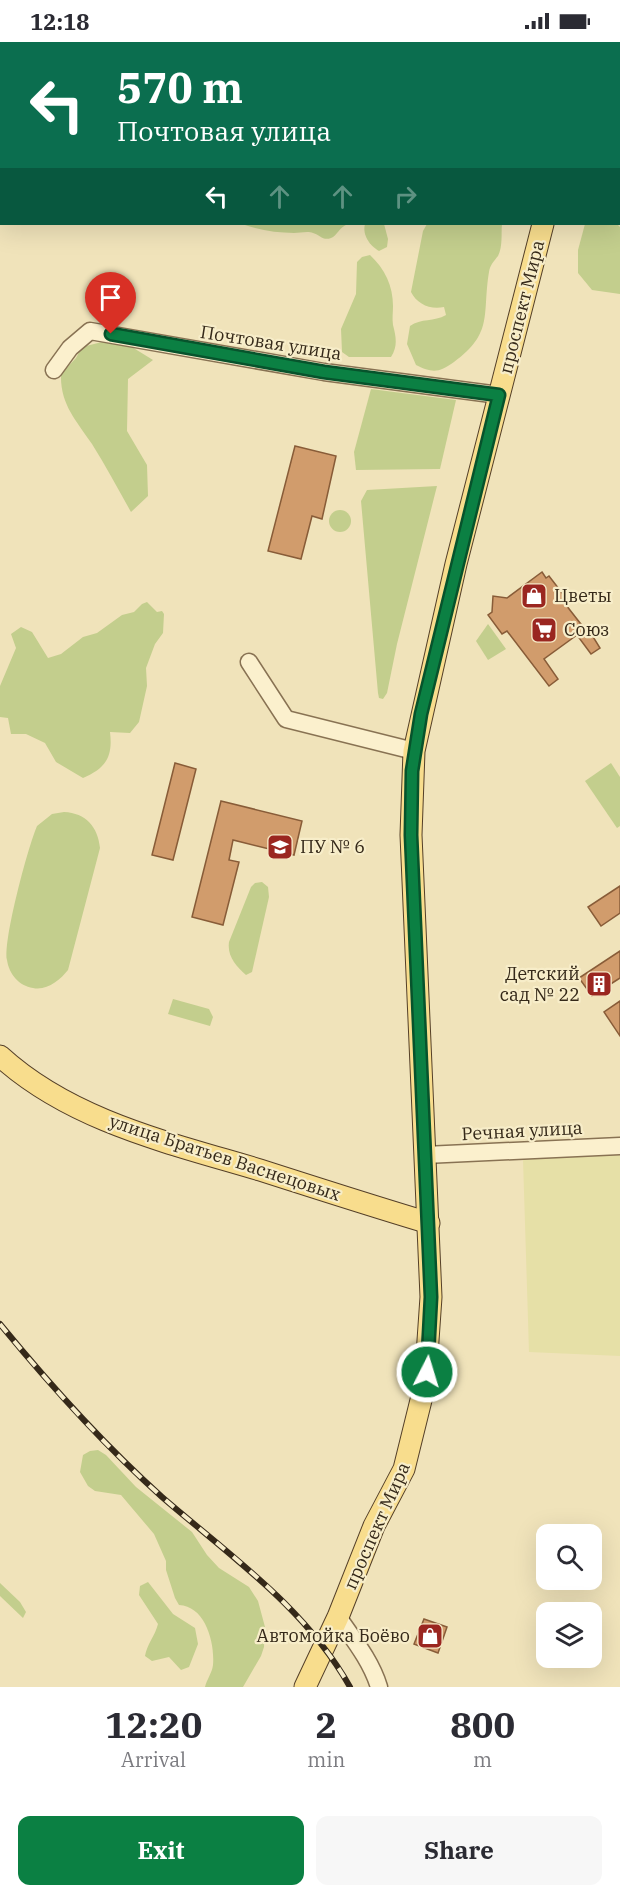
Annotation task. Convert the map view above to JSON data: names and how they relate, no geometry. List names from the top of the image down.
{
  "streets": {
    "main road": ["проспект Мира", "улица Братьев Васнецовых"],
    "street": ["Почтовая улица", "Речная улица"]
  },
  "crossings": [
    ["проспект Мира", "Почтовая улица"],
    ["проспект Мира", "Речная улица"],
    ["проспект Мира", "улица Братьев Васнецовых"]
  ],
  "places": {
    "shop": ["Цветы", "Автомойка Боёво"],
    "supermarket": ["Союз"],
    "school or university": ["ПУ № 6"],
    "building": ["Детский сад № 22"]
  },
  "page": {
    "status": "12:18",
    "turn": ["570 m", "Почтовая улица"],
    "eta": [
      "12:20",
      "Arrival",
      "2",
      "min",
      "800",
      "m"
    ],
    "buttons": ["Exit", "Share"]
  }
}
